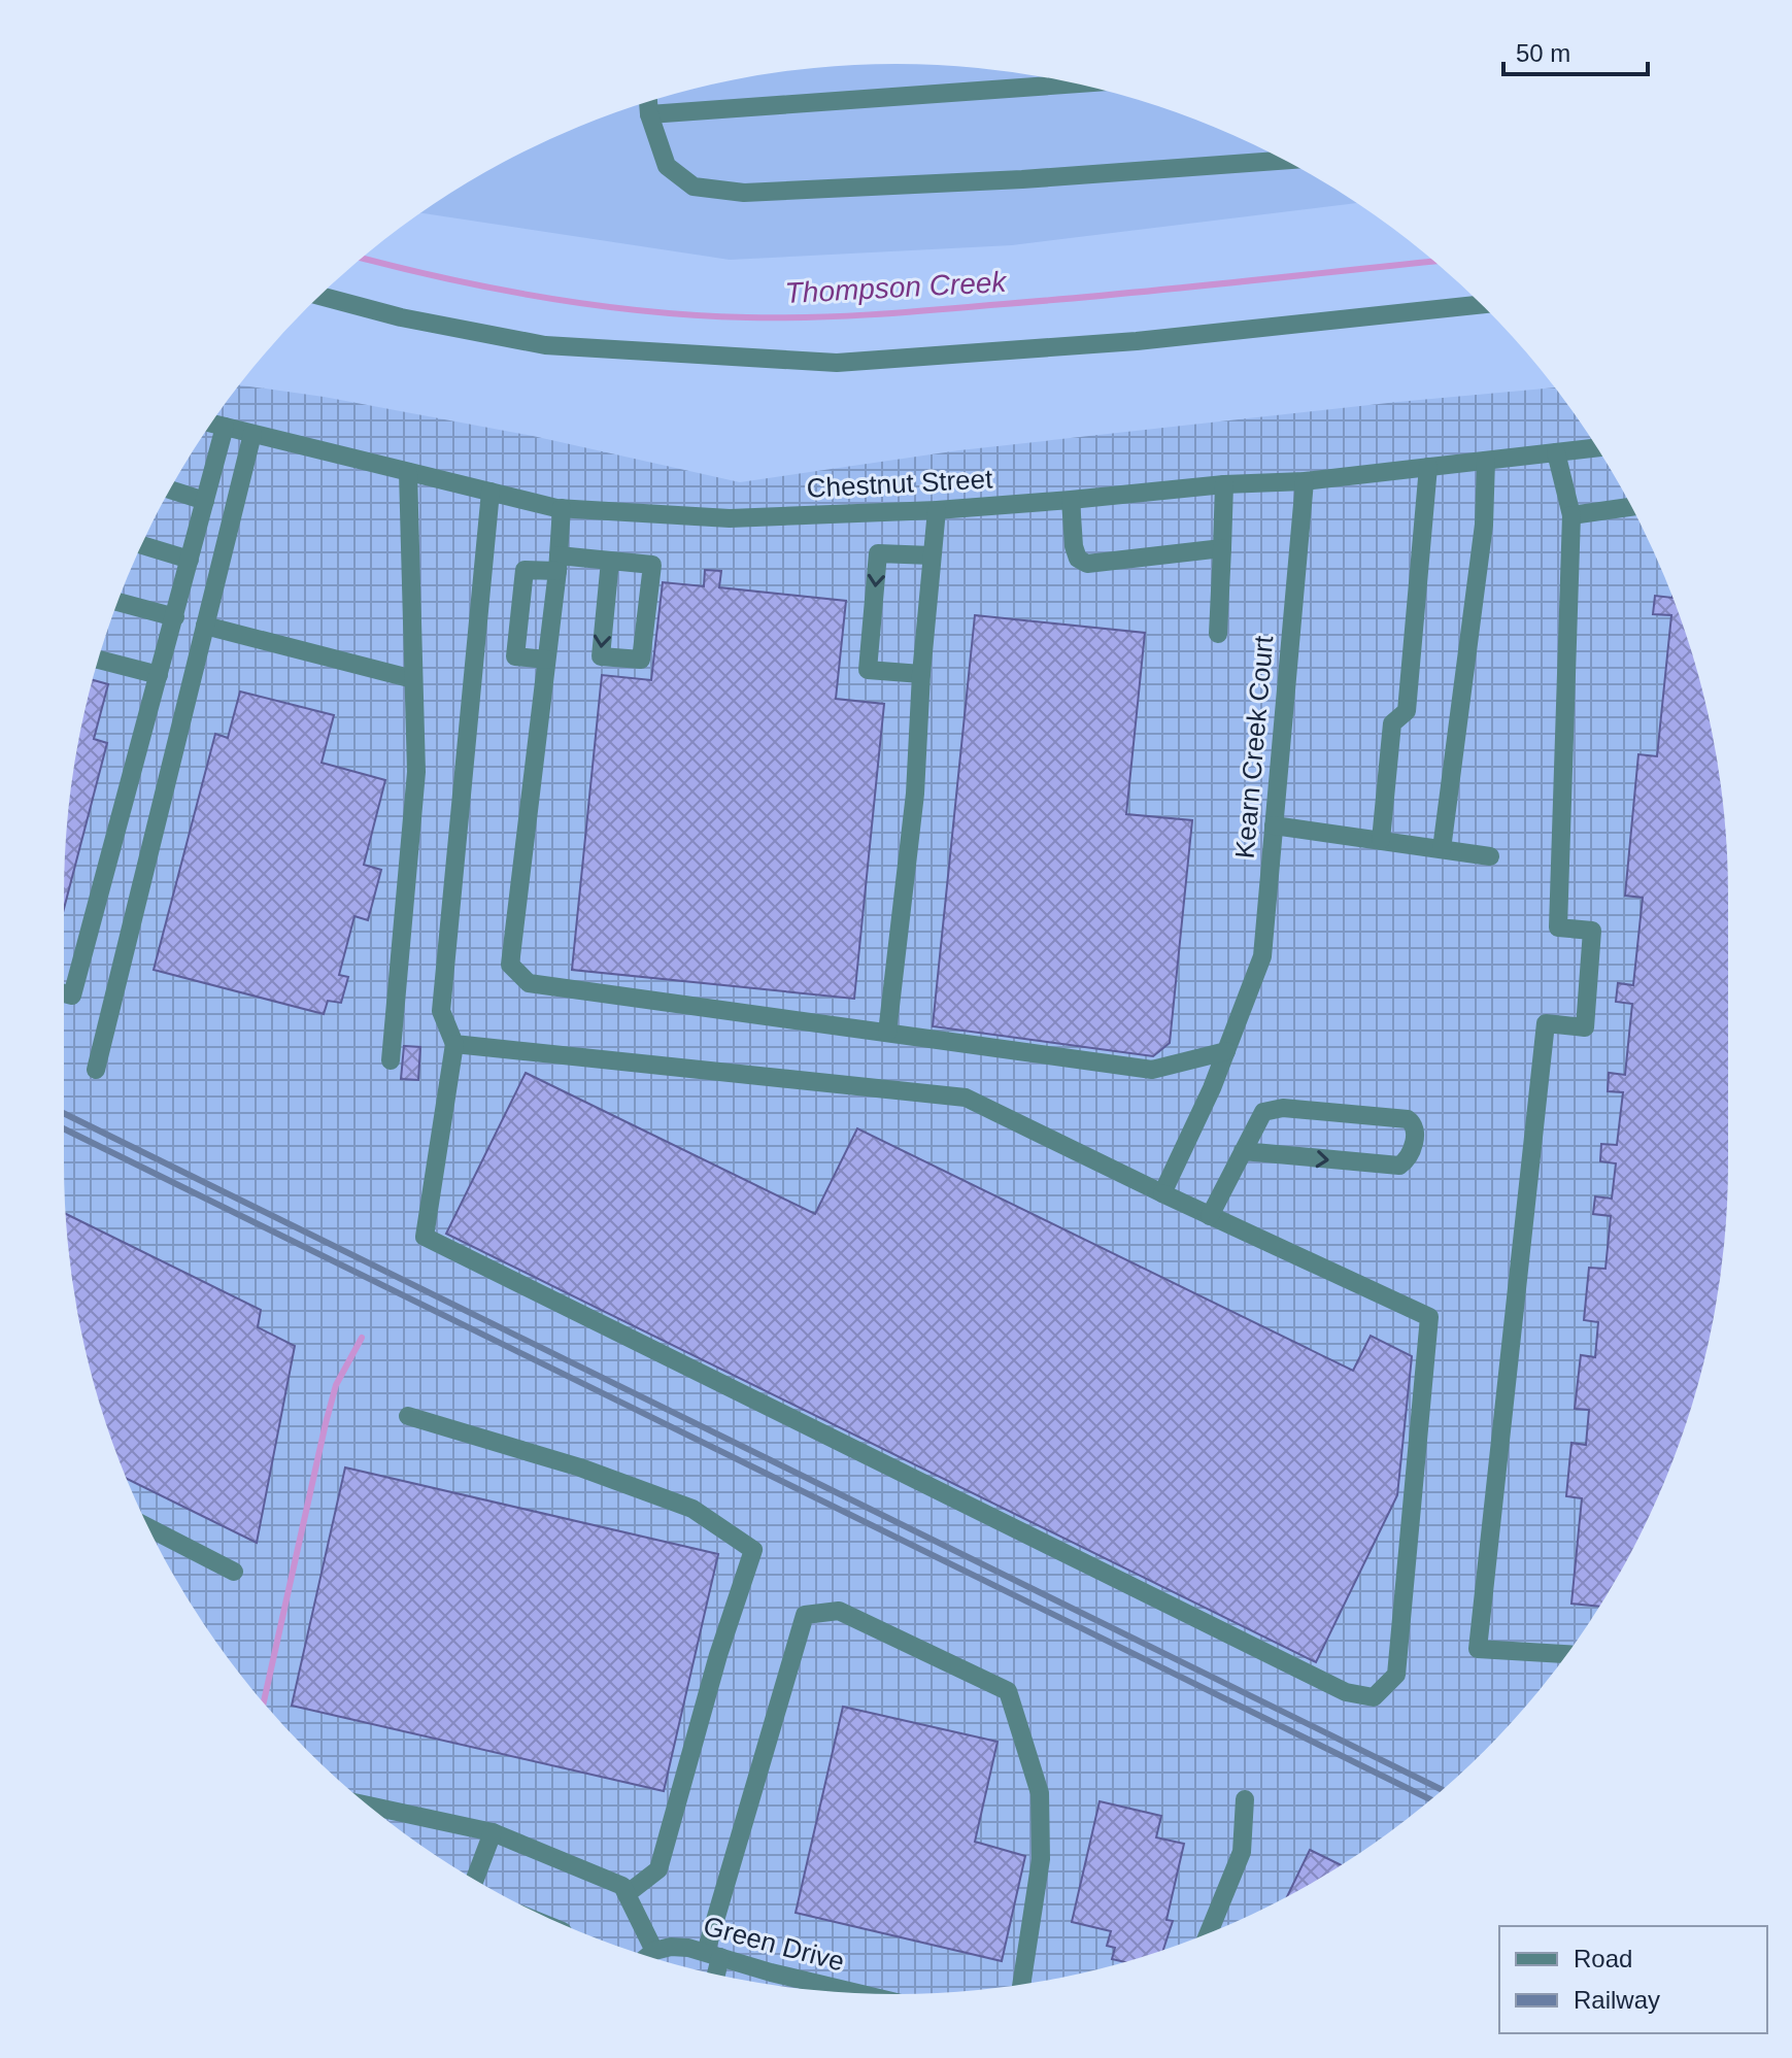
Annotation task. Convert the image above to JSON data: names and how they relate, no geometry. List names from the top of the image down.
{
  "streets": {
    "street": ["Chestnut Street", "Kearn Creek Court", "Green Drive"]
  },
  "crossings": [
    ["Chestnut Street", "Kearn Creek Court"]
  ],
  "water": ["Thompson Creek"],
  "legend": ["Road", "Railway"],
  "scale_bar": "50 m"
}
